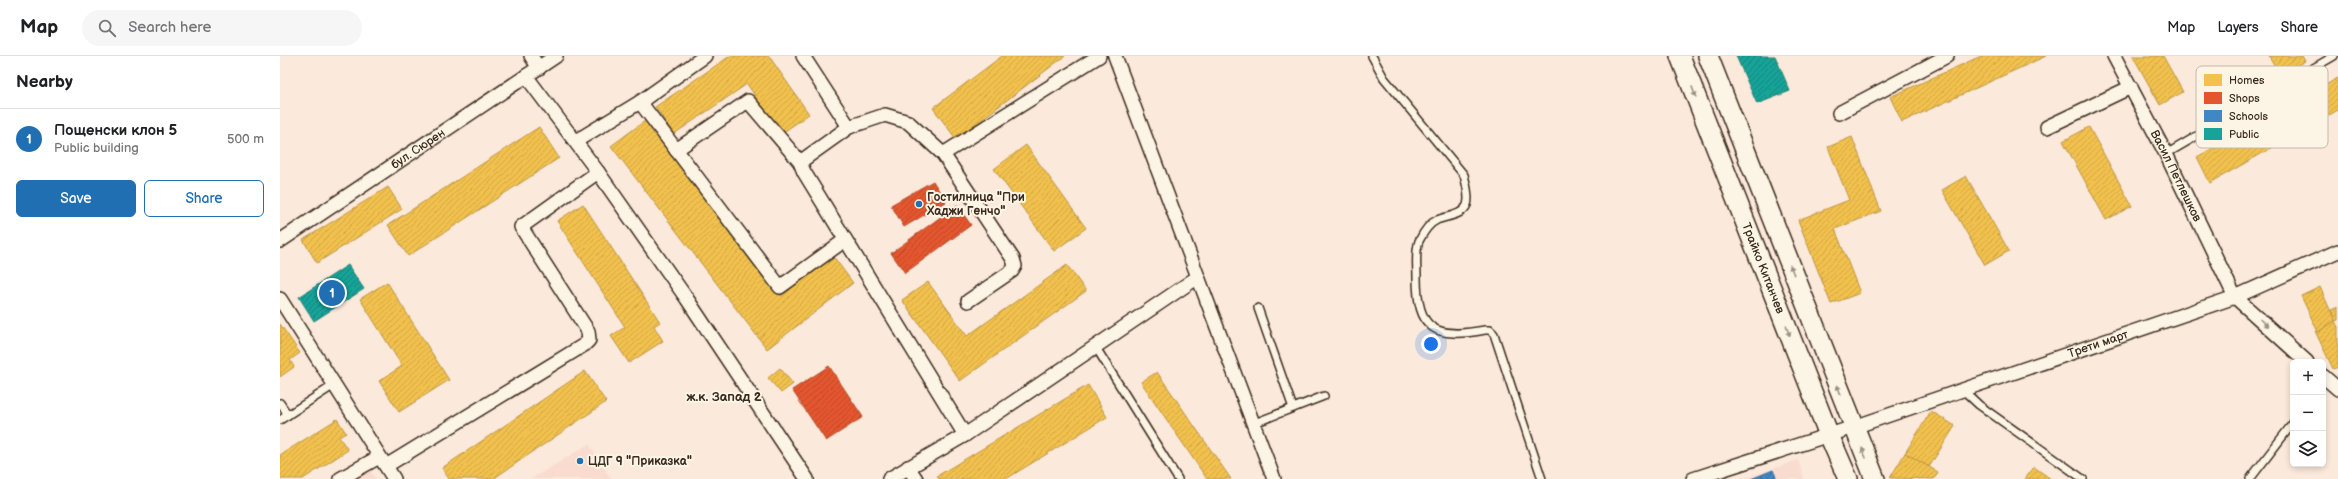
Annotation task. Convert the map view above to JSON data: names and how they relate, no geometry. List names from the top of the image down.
{
  "streets": {
    "street": [
      "бул. Сюрен",
      "Васил Петлешков",
      "Трайко Китанчев",
      "Трети март"
    ]
  },
  "crossings": [
    ["Васил Петлешков", "Трети март"],
    ["Трайко Китанчев", "Трети март"]
  ],
  "districts": ["ж.к. Запад 2"],
  "places": ["Гостилница \"При Хаджи Генчо\"", "ЦДГ 9 \"Приказка\""],
  "legend": [
    "Homes",
    "Shops",
    "Schools",
    "Public"
  ],
  "page": {
    "header": "Map",
    "search": "Search here",
    "nav": ["Map", "Layers", "Share"],
    "heading": "Nearby",
    "list": [
      {
        "mark": "1",
        "name": "Пощенски клон 5",
        "note": "Public building",
        "value": "500 m"
      }
    ],
    "buttons": ["Save", "Share"],
    "pins": "1",
    "map_buttons": ["+", "−"]
  }
}
